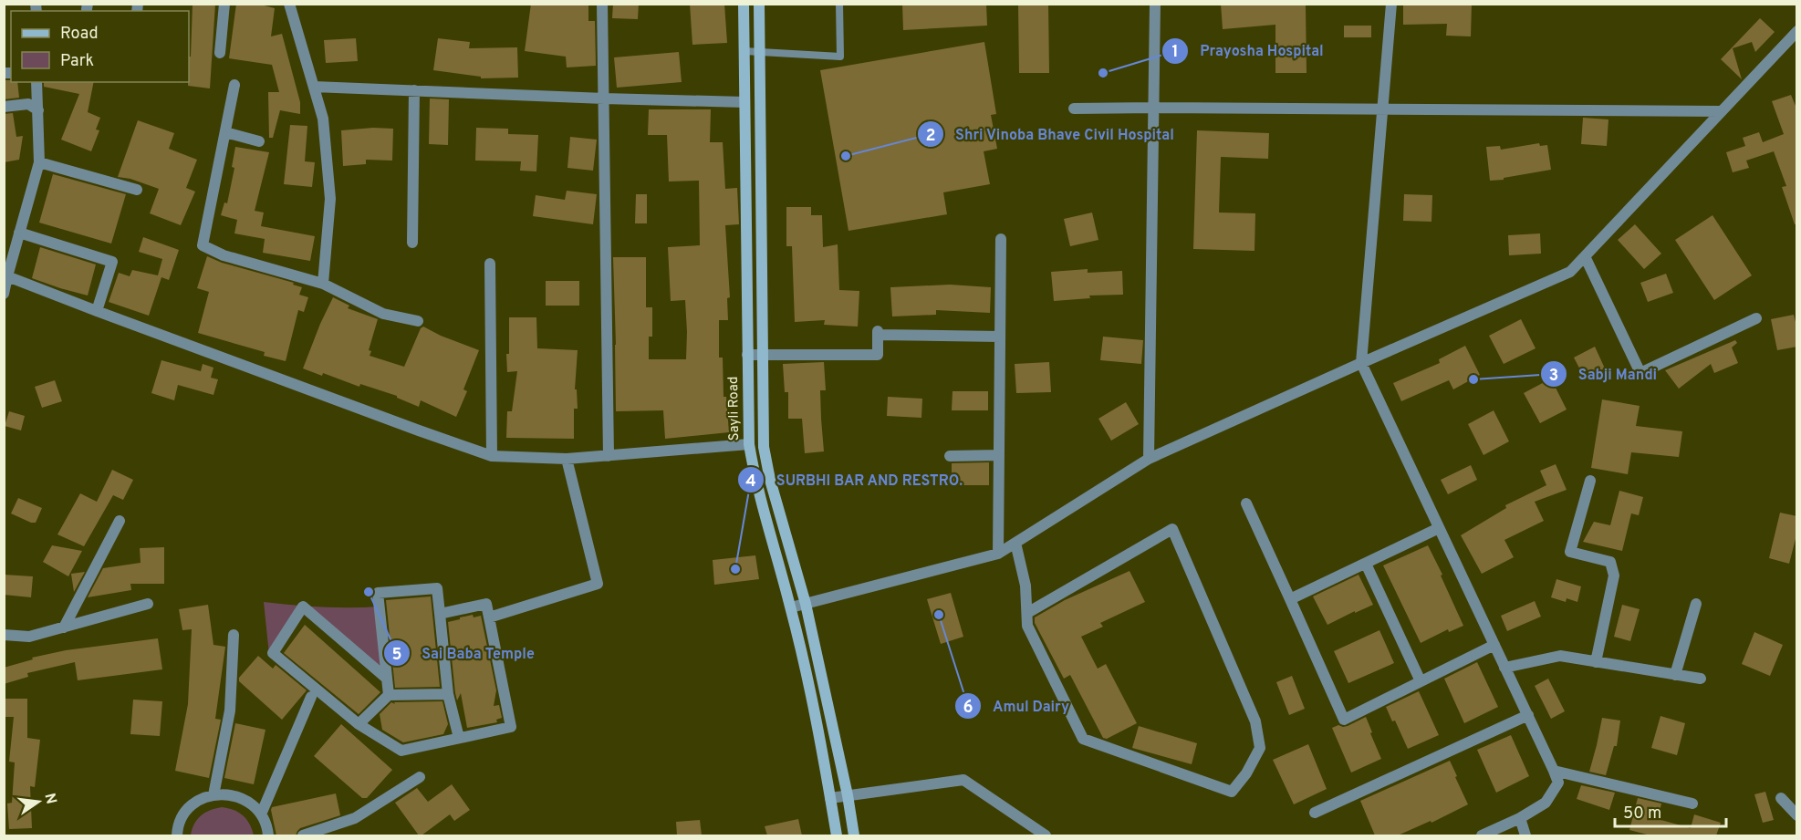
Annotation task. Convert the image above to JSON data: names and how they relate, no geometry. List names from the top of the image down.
{
  "streets": {
    "main road": ["Sayli Road"]
  },
  "places": [
    "Prayosha Hospital",
    "Shri Vinoba Bhave Civil Hospital",
    "Sabji Mandi",
    "SURBHI BAR AND RESTRO.",
    "Sai Baba Temple",
    "Amul Dairy"
  ],
  "legend": ["Road", "Park"],
  "scale_bar": "50 m",
  "north": "right"
}
